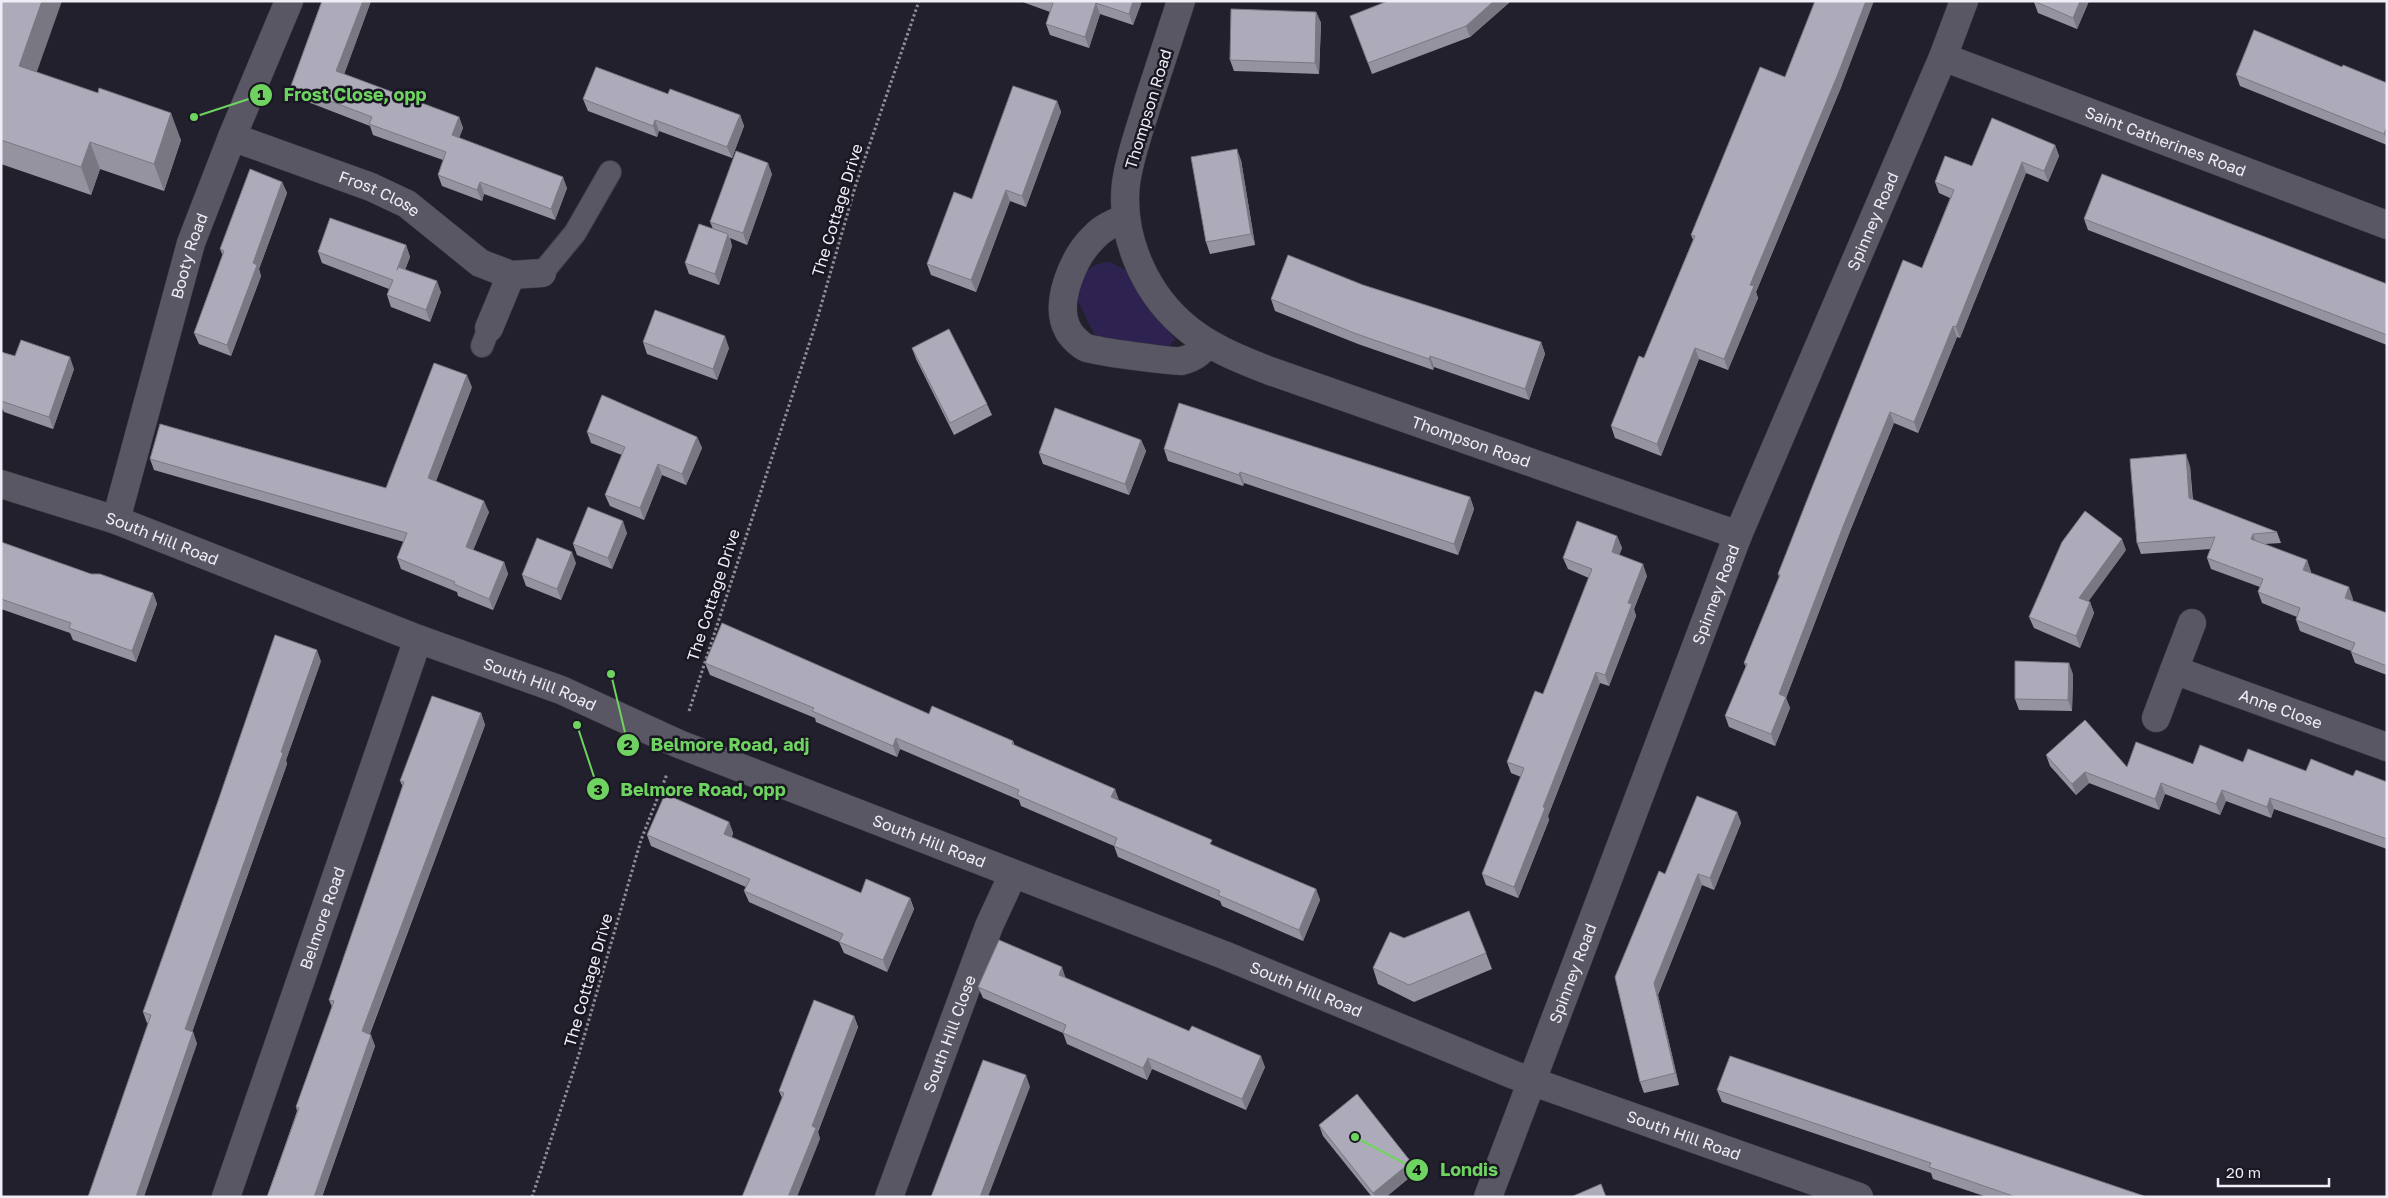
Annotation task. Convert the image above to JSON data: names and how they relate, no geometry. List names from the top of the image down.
{
  "streets": {
    "street": [
      "Thompson Road",
      "Saint Catherines Road",
      "Frost Close",
      "Spinney Road",
      "Booty Road",
      "South Hill Road",
      "Anne Close",
      "Belmore Road",
      "South Hill Close"
    ],
    "path": ["The Cottage Drive"]
  },
  "crossings": [
    ["Thompson Road", "Spinney Road"],
    ["Saint Catherines Road", "Spinney Road"],
    ["Frost Close", "Booty Road"],
    ["The Cottage Drive", "South Hill Road"],
    ["Spinney Road", "South Hill Road"],
    ["Booty Road", "South Hill Road"],
    ["South Hill Road", "Belmore Road"],
    ["South Hill Road", "South Hill Close"]
  ],
  "places": [
    "Frost Close, opp",
    "Belmore Road, adj",
    "Belmore Road, opp",
    "Londis"
  ],
  "scale_bar": "20 m"
}
